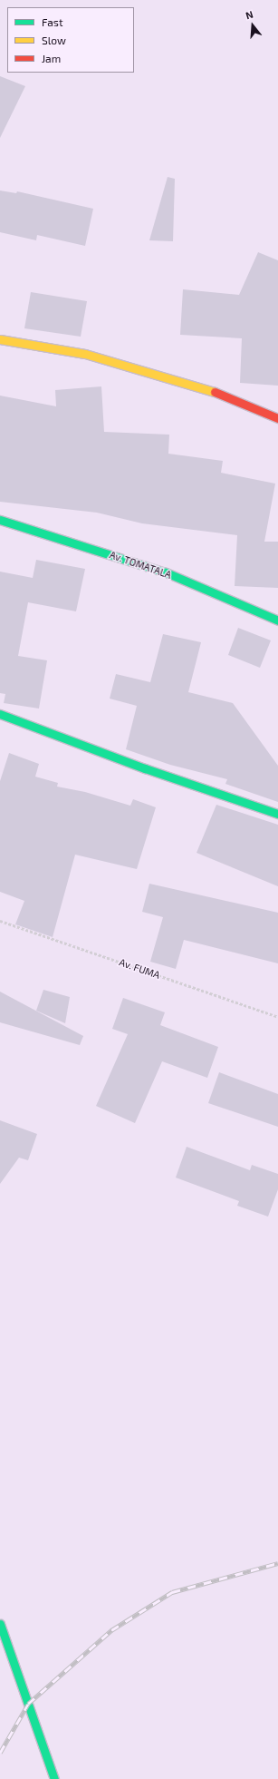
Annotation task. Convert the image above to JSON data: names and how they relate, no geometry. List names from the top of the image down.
{
  "streets": {
    "street": ["Av. TOMATALA"],
    "path": ["Av. FUMA"]
  },
  "legend": ["Fast", "Slow", "Jam"],
  "north": "top"
}
